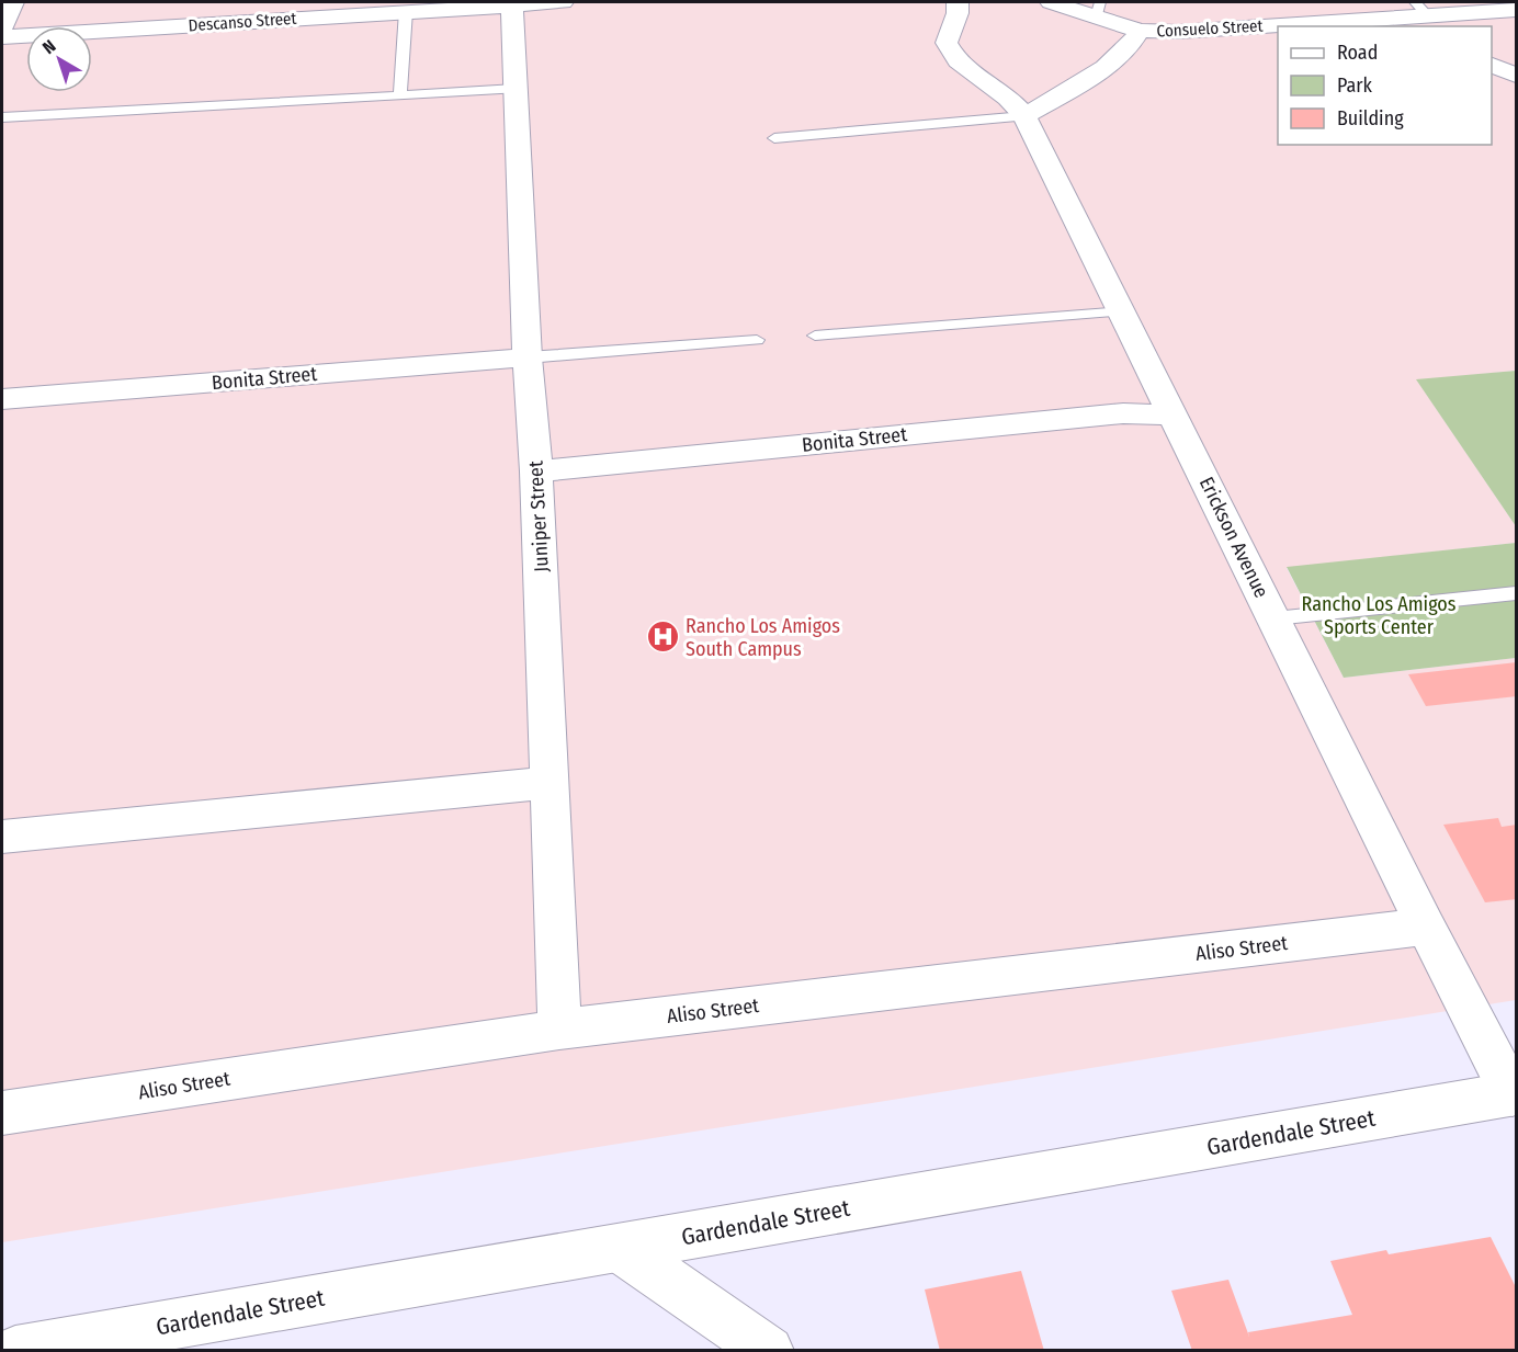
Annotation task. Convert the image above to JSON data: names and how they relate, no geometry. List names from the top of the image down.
{
  "streets": {
    "street": [
      "Descanso Street",
      "Consuelo Street",
      "Bonita Street",
      "Juniper Street",
      "Erickson Avenue",
      "Aliso Street",
      "Gardendale Street"
    ]
  },
  "crossings": [
    ["Descanso Street", "Juniper Street"],
    ["Consuelo Street", "Erickson Avenue"],
    ["Bonita Street", "Juniper Street"],
    ["Bonita Street", "Erickson Avenue"],
    ["Juniper Street", "Aliso Street"],
    ["Erickson Avenue", "Aliso Street"],
    ["Erickson Avenue", "Gardendale Street"]
  ],
  "parks": ["Rancho Los Amigos Sports Center"],
  "places": {
    "hospital": ["Rancho Los Amigos South Campus"]
  },
  "legend": ["Road", "Park", "Building"],
  "north": "top left"
}
